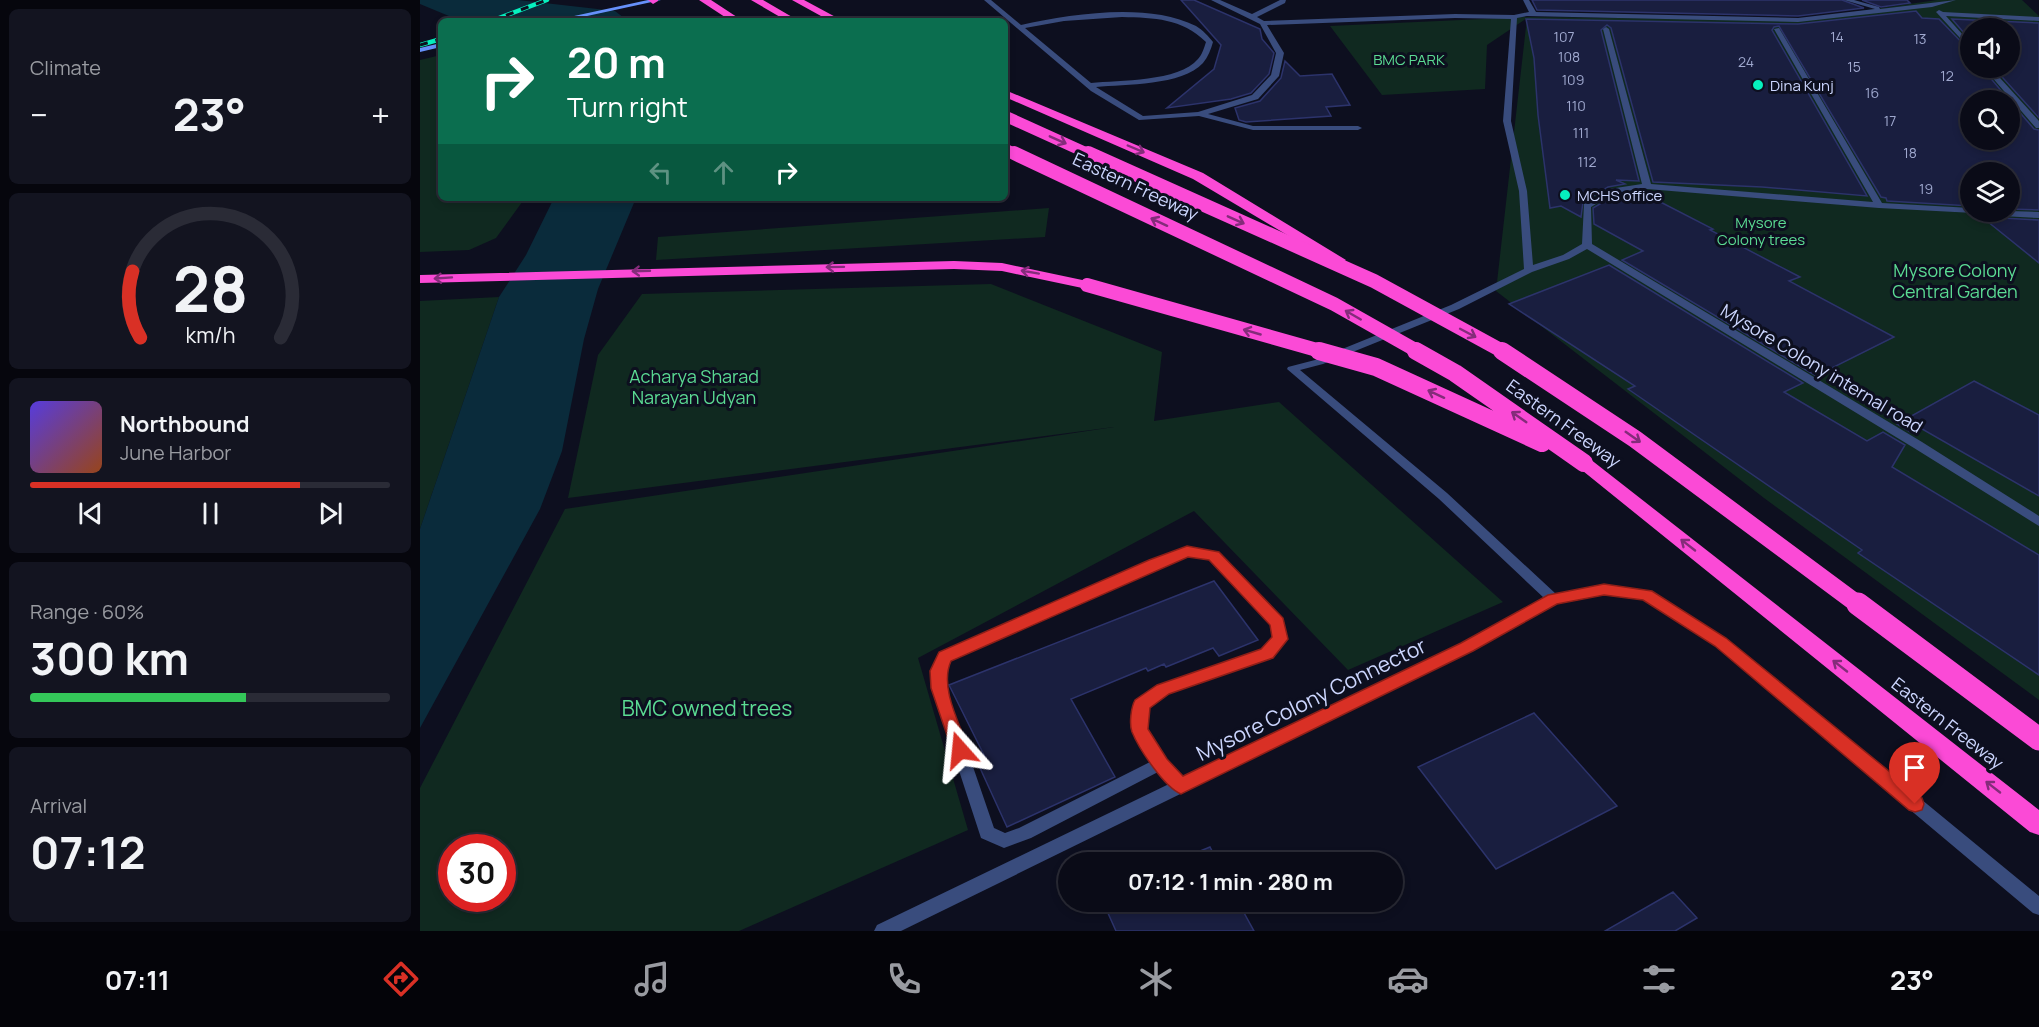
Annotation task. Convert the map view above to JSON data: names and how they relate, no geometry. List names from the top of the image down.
{
  "streets": {
    "highway": ["Eastern Freeway"],
    "street": ["Mysore Colony internal road", "Mysore Colony Connector"]
  },
  "parks": [
    "BMC PARK",
    "Mysore Colony trees",
    "Mysore Colony Central Garden",
    "Acharya Sharad Narayan Udyan",
    "BMC owned trees"
  ],
  "places": ["Dina Kunj", "MCHS office"],
  "house_numbers": [
    "107",
    "14",
    "13",
    "108",
    "24",
    "15",
    "12",
    "109",
    "16",
    "110",
    "17",
    "111",
    "18",
    "112",
    "19"
  ],
  "page": {
    "tile": [
      "Climate",
      ["Range · 60%", "300 km"],
      ["Arrival", "07:12"]
    ],
    "turn": ["20 m", "Turn right"],
    "heat": ["−", "23°", "+"],
    "song": ["Northbound", "June Harbor"],
    "limit": "30",
    "trip": "07:12 · 1 min · 280 m",
    "tabs": ["07:11", "23°"],
    "gauge": ["28", "km/h"]
  }
}
